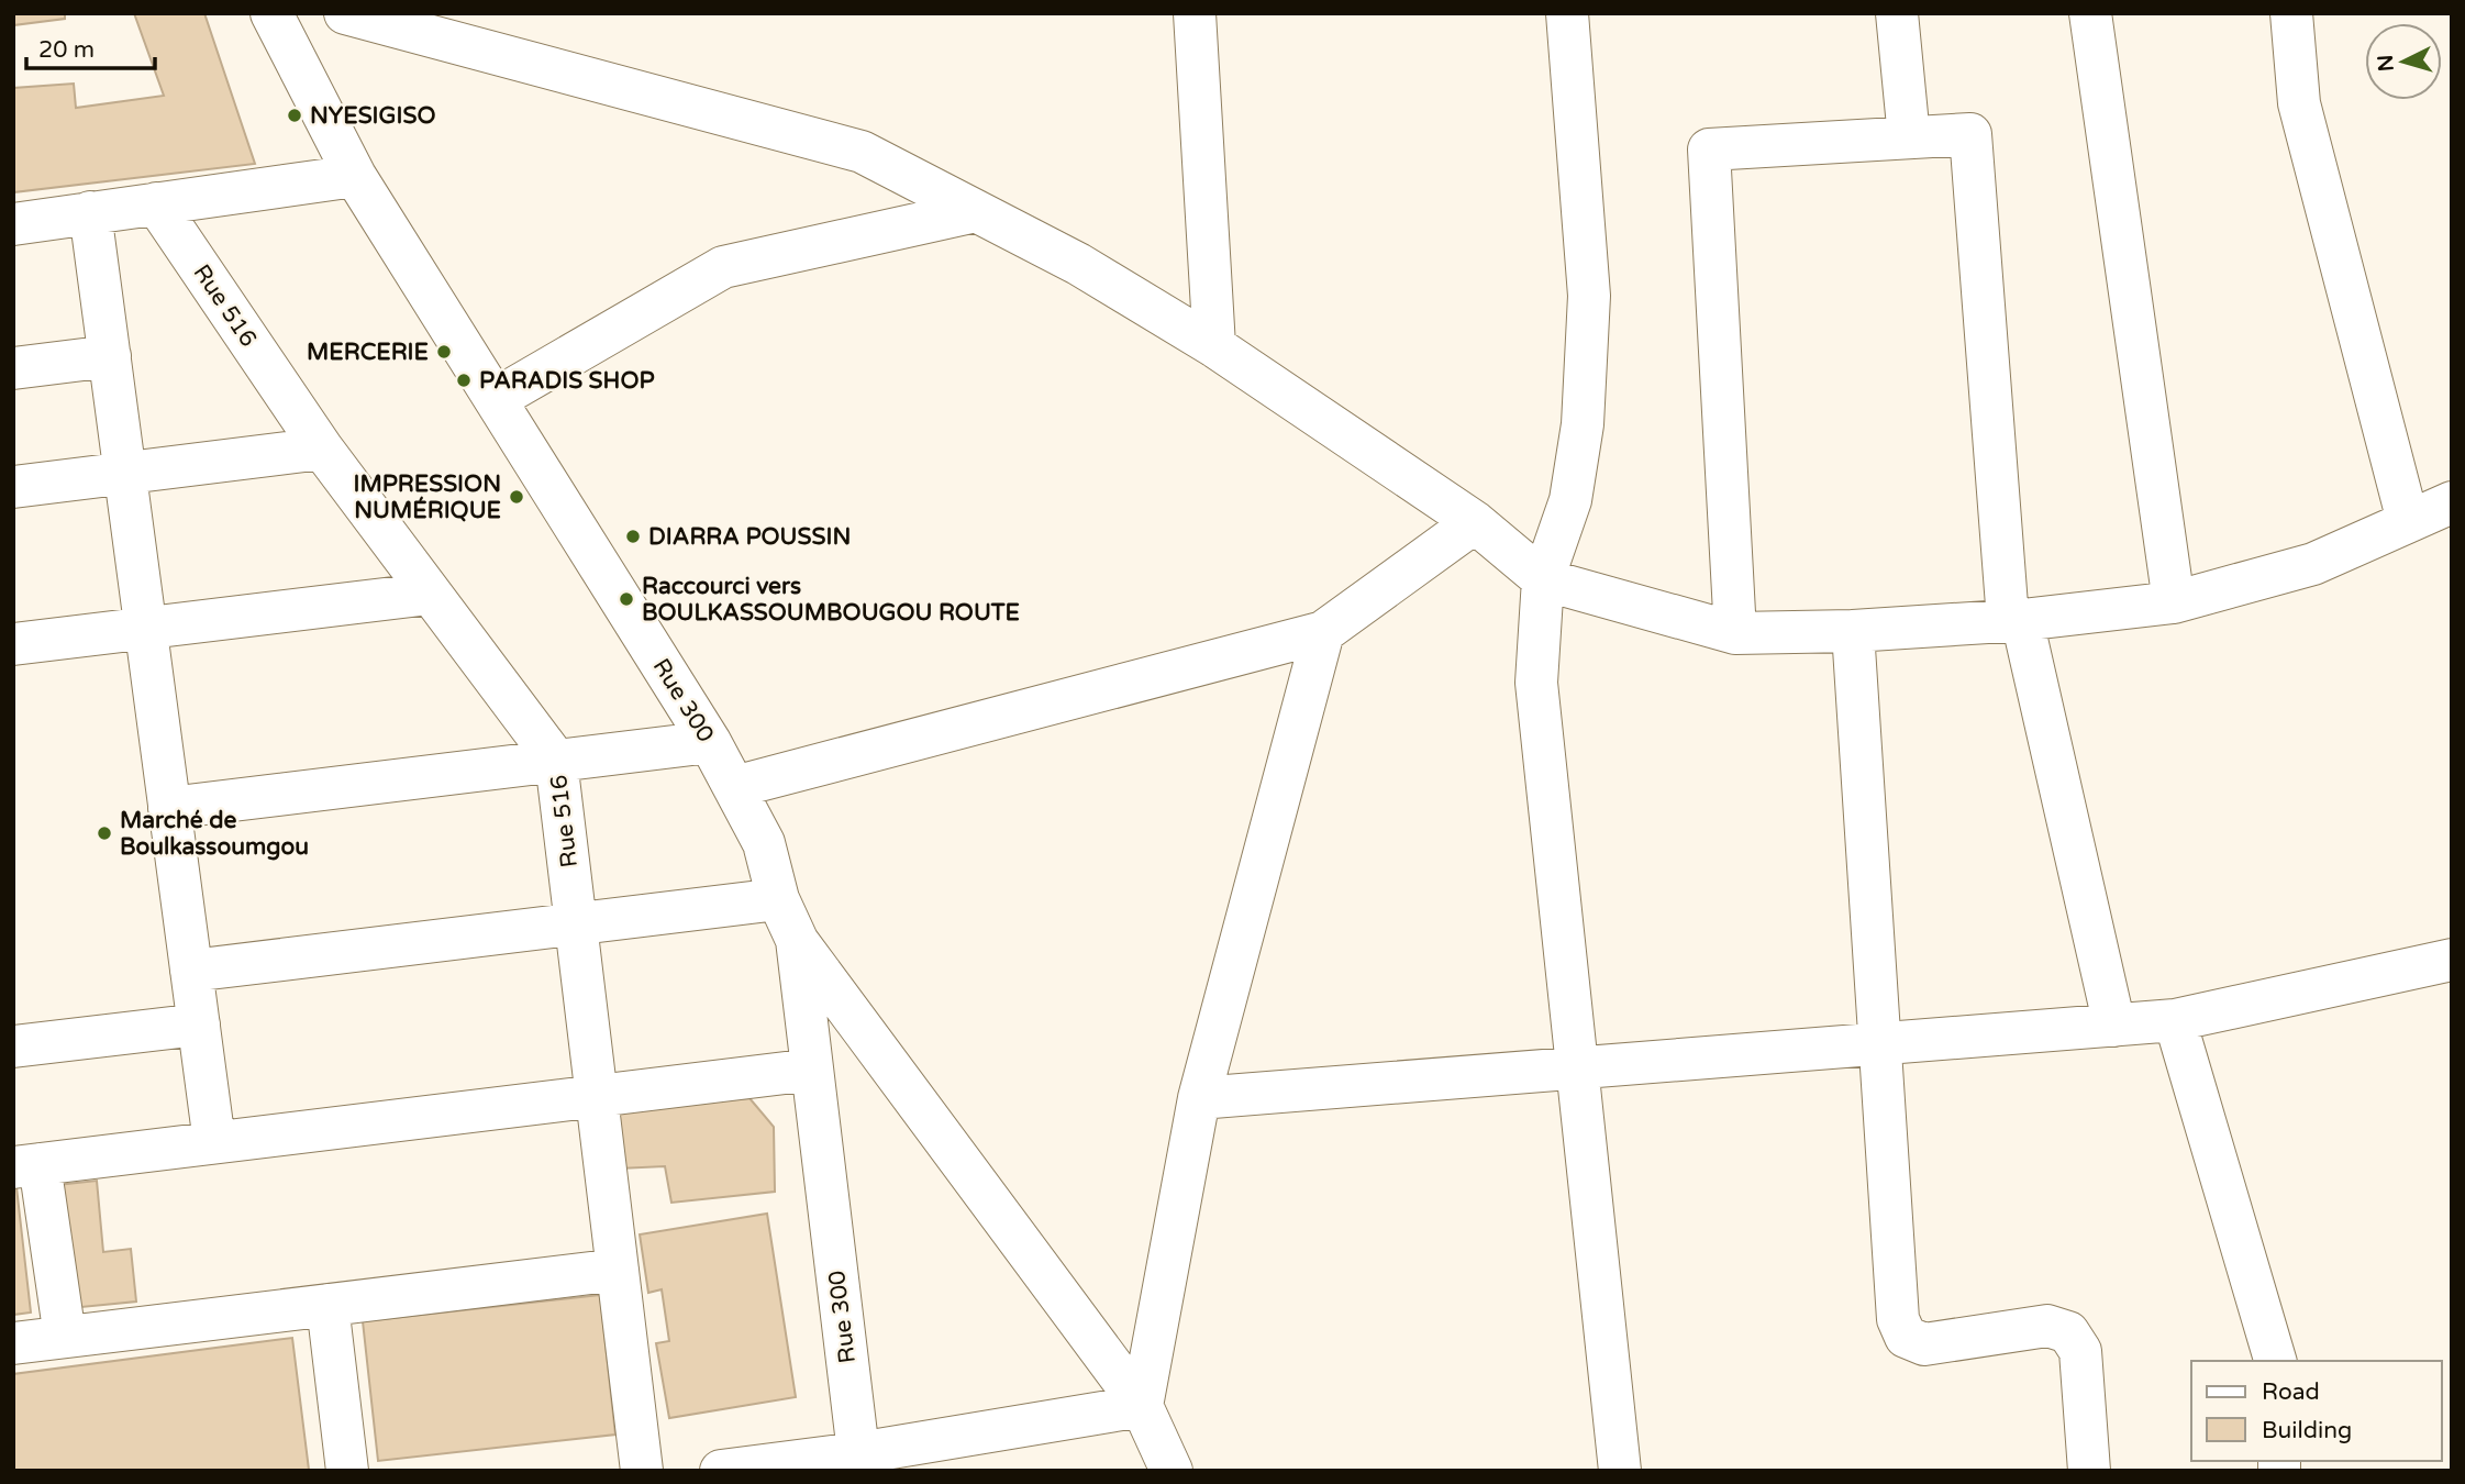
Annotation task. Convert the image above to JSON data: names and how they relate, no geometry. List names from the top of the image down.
{
  "streets": {
    "street": ["Rue 516", "Rue 300"]
  },
  "places": [
    "NYESIGISO",
    "MERCERIE",
    "PARADIS SHOP",
    "IMPRESSION NUMÉRIQUE",
    "DIARRA POUSSIN",
    "Raccourci vers BOULKASSOUMBOUGOU ROUTE",
    "Marché de Boulkassoumgou"
  ],
  "legend": ["Road", "Building"],
  "scale_bar": "20 m",
  "north": "left"
}
